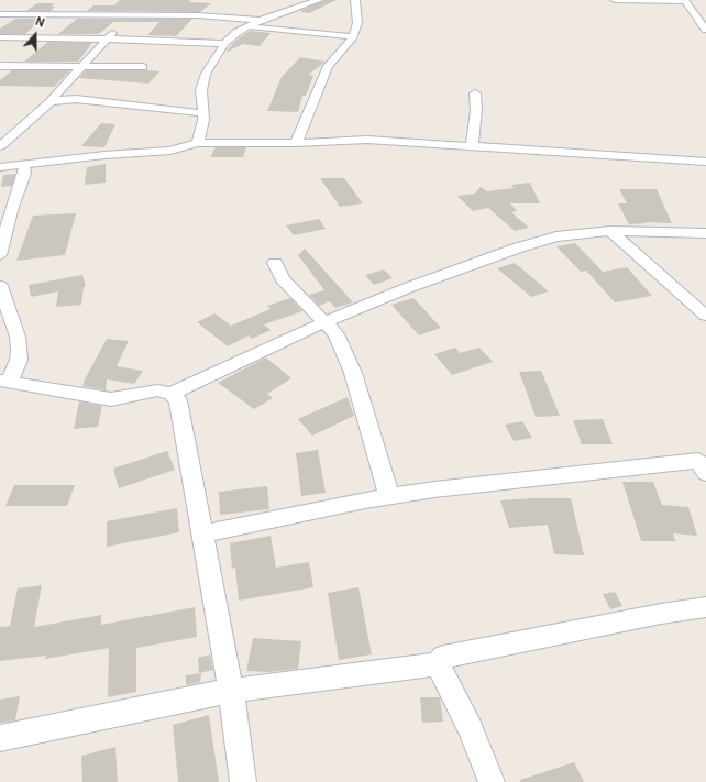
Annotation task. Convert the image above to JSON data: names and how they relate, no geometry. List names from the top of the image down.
{
  "north": "top"
}
